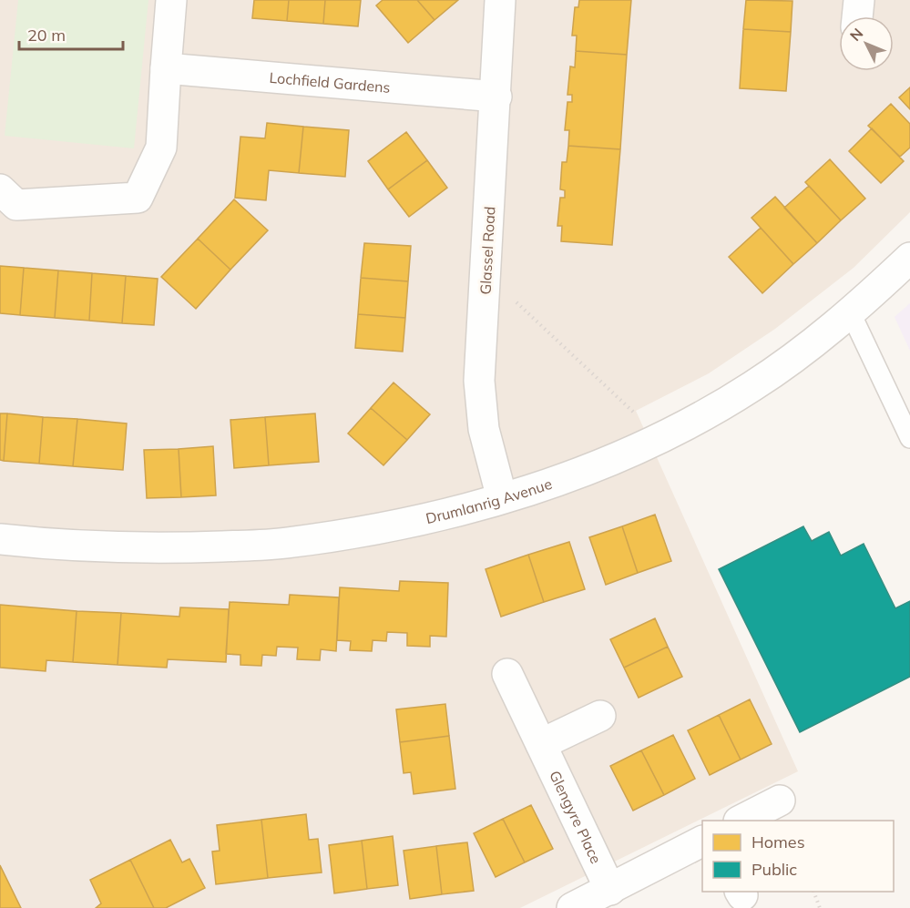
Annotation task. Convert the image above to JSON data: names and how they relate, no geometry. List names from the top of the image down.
{
  "streets": {
    "street": [
      "Lochfield Gardens",
      "Glassel Road",
      "Drumlanrig Avenue",
      "Glengyre Place"
    ]
  },
  "crossings": [
    ["Lochfield Gardens", "Glassel Road"],
    ["Glassel Road", "Drumlanrig Avenue"]
  ],
  "legend": ["Homes", "Public"],
  "scale_bar": "20 m",
  "north": "top left"
}
